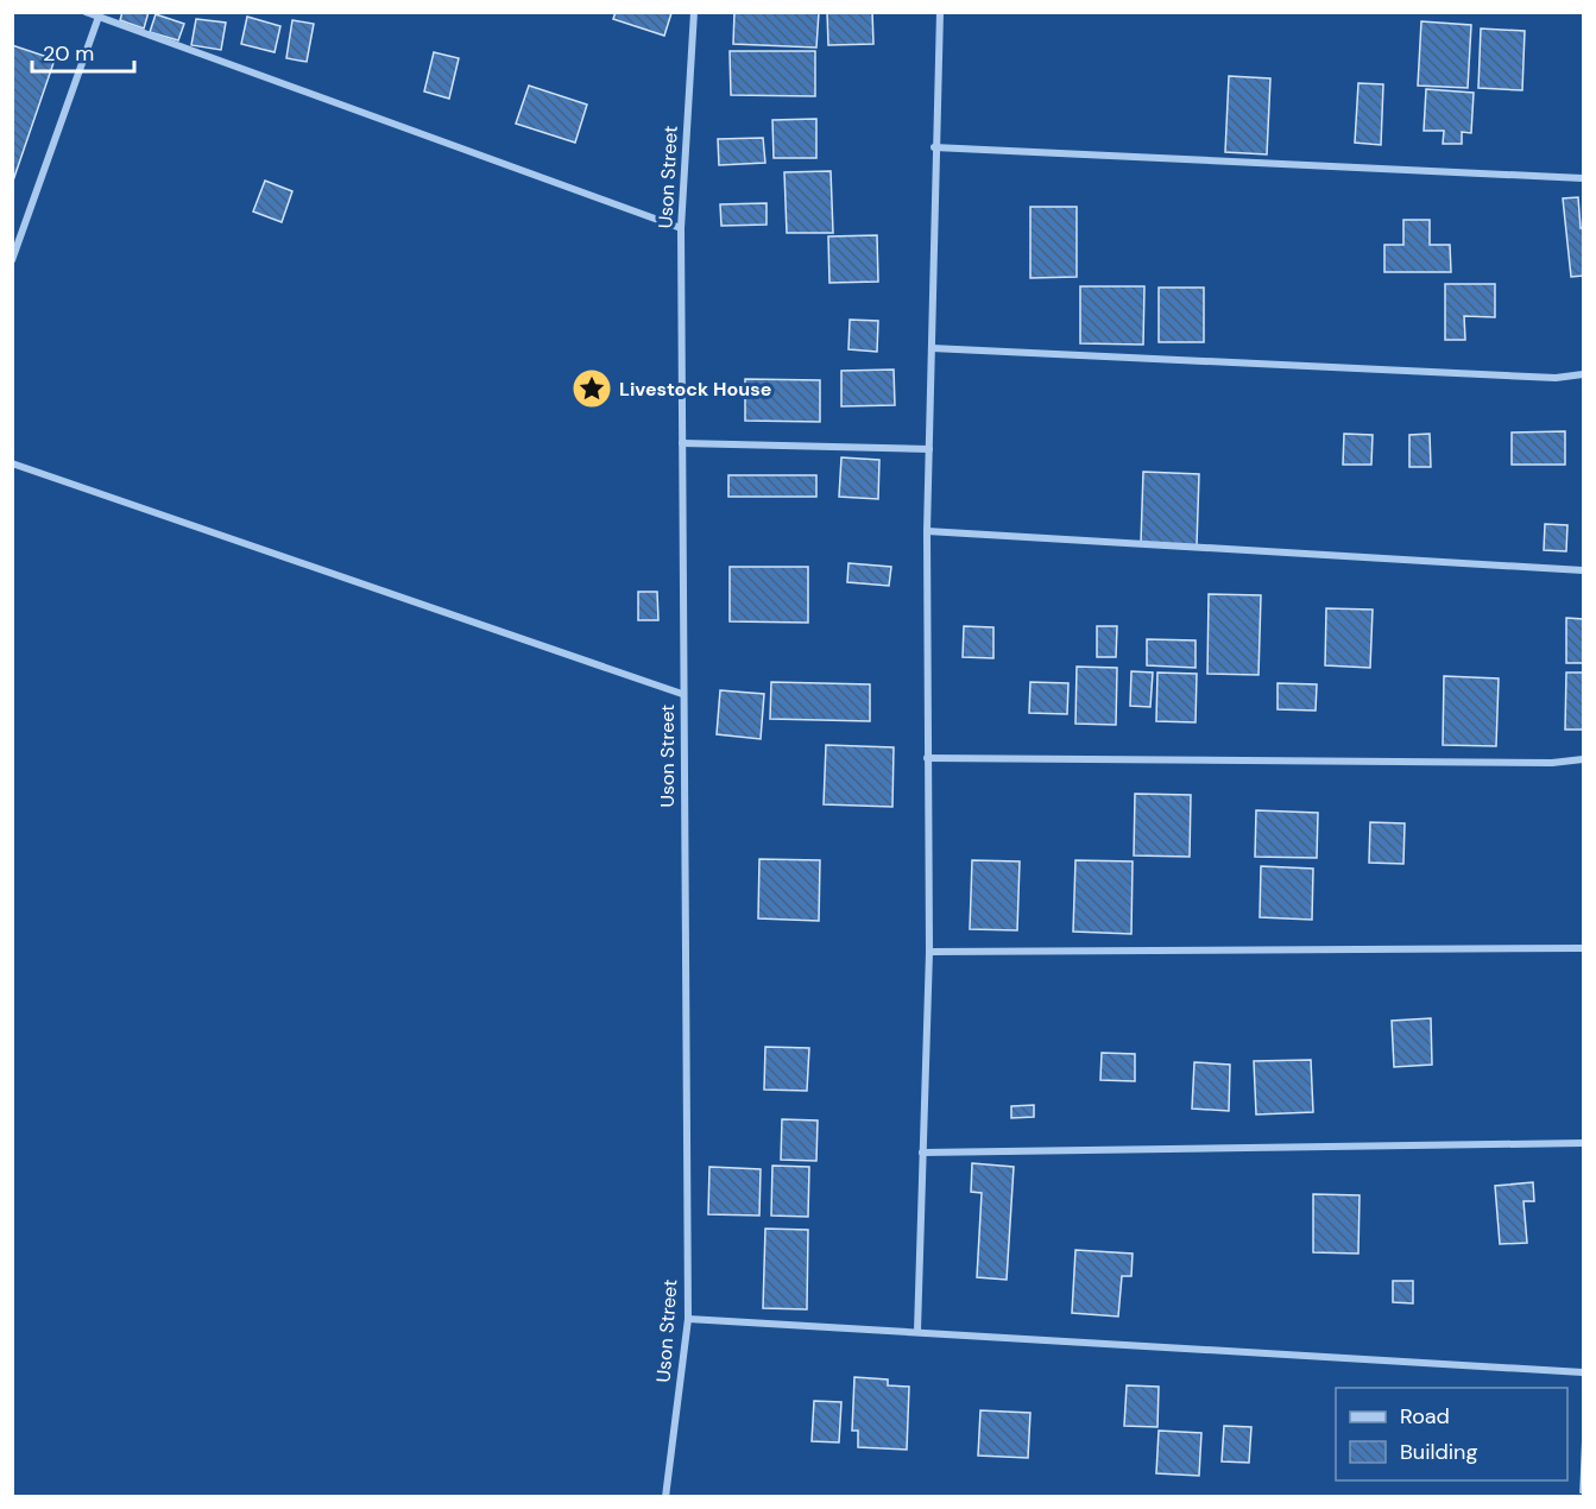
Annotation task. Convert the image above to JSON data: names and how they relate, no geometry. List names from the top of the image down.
{
  "streets": {
    "street": ["Uson Street"]
  },
  "places": {
    "place": ["Livestock House"]
  },
  "legend": ["Road", "Building"],
  "scale_bar": "20 m"
}
